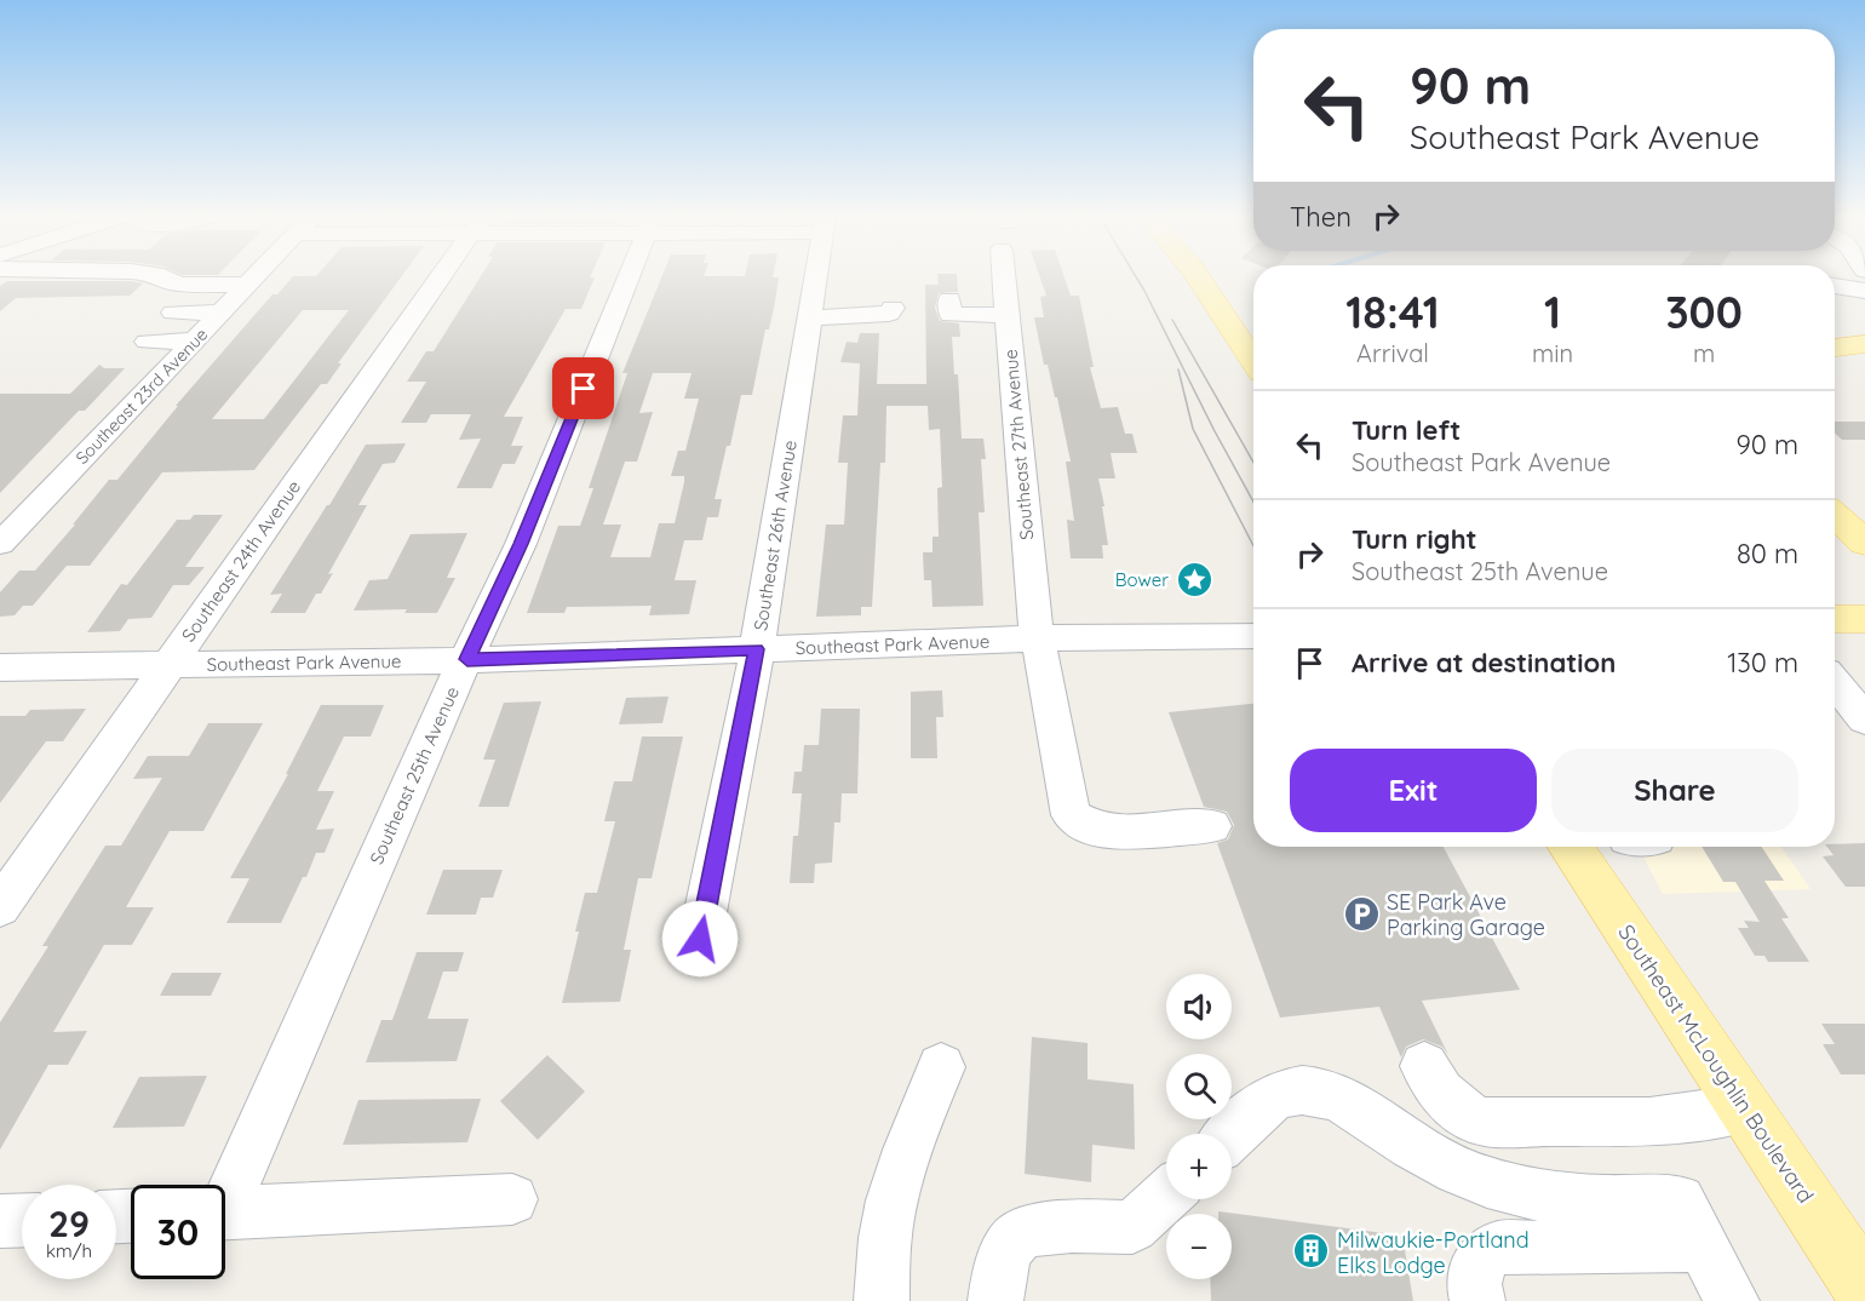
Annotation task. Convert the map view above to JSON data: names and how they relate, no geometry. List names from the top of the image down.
{
  "streets": {
    "main road": ["Southeast McLoughlin Boulevard"],
    "street": [
      "Southeast 23rd Avenue",
      "Southeast 27th Avenue",
      "Southeast 26th Avenue",
      "Southeast 24th Avenue",
      "Southeast Park Avenue",
      "Southeast 25th Avenue"
    ]
  },
  "crossings": [
    ["Southeast 27th Avenue", "Southeast Park Avenue"],
    ["Southeast 26th Avenue", "Southeast Park Avenue"],
    ["Southeast 24th Avenue", "Southeast Park Avenue"],
    ["Southeast Park Avenue", "Southeast 25th Avenue"]
  ],
  "places": {
    "place": ["Bower"],
    "parking": ["SE Park Ave Parking Garage"],
    "building": ["Milwaukie-Portland Elks Lodge"]
  },
  "page": {
    "turn": ["90 m", "Southeast Park Avenue"],
    "then": "Then",
    "eta": [
      "18:41",
      "Arrival",
      "1",
      "min",
      "300",
      "m"
    ],
    "list": [
      {
        "name": "Turn left",
        "note": "Southeast Park Avenue",
        "value": "90 m"
      },
      {
        "name": "Turn right",
        "note": "Southeast 25th Avenue",
        "value": "80 m"
      },
      {
        "name": "Arrive at destination",
        "value": "130 m"
      }
    ],
    "buttons": ["Exit", "Share"],
    "map_buttons": ["+", "−"],
    "speed": "29 km/h",
    "limit": "30"
  }
}
